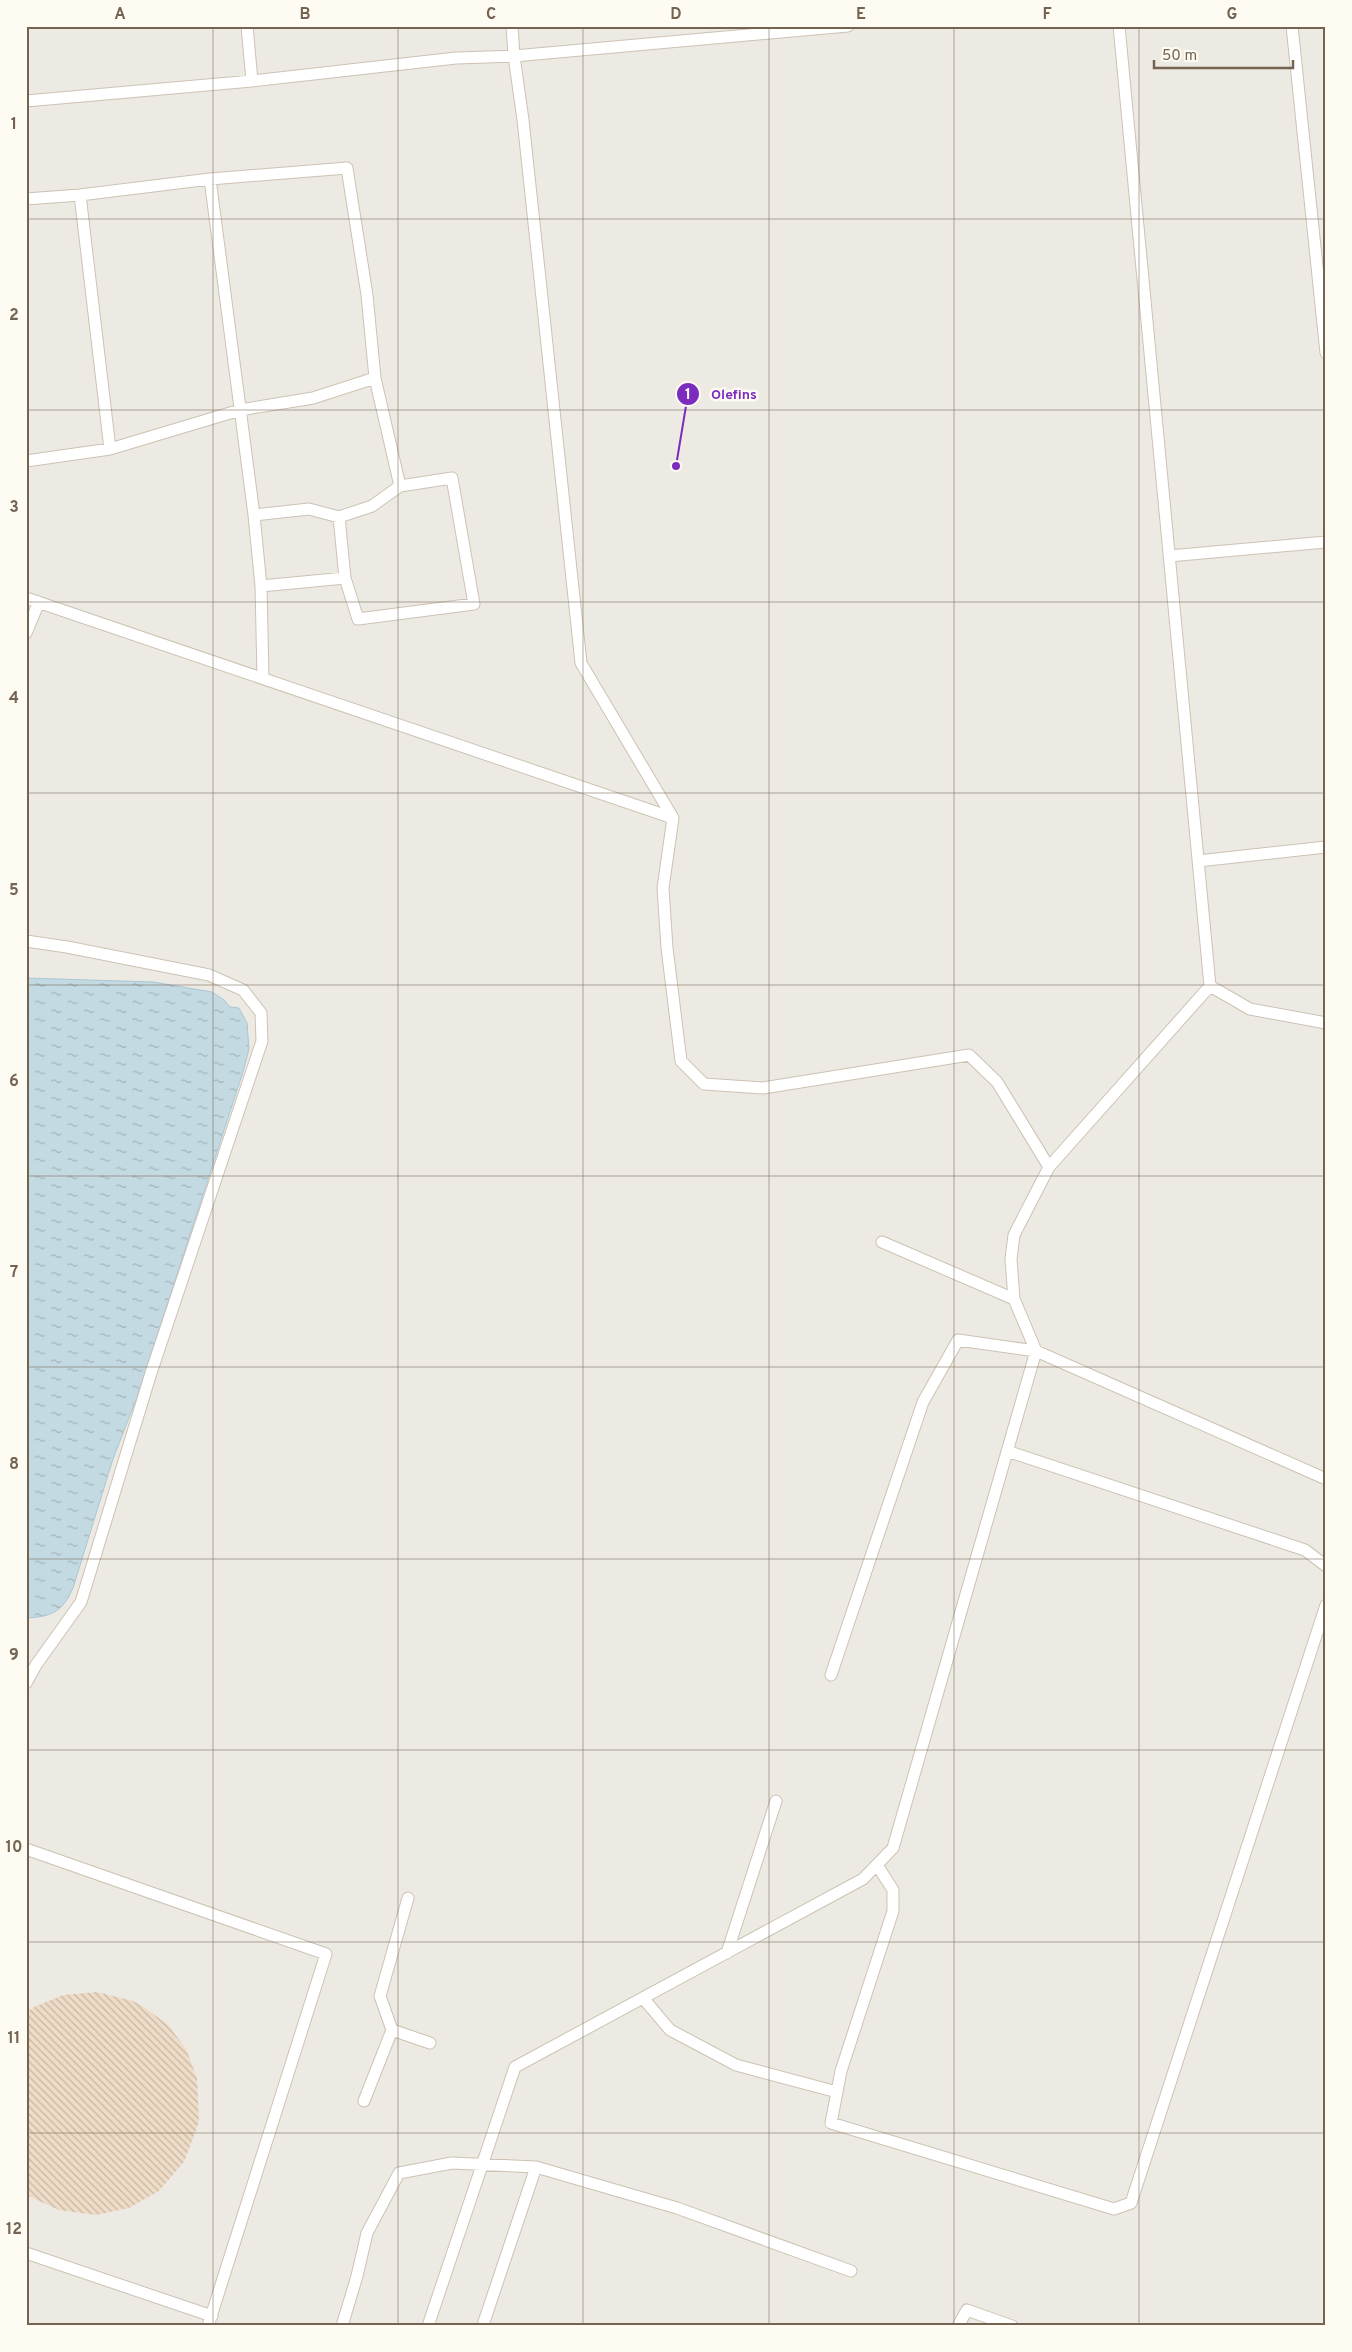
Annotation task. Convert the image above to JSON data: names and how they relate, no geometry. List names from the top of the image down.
{
  "places": ["Olefins"],
  "scale_bar": "50 m",
  "grid": {
    "columns": [
      "A",
      "B",
      "C",
      "D",
      "E",
      "F",
      "G"
    ],
    "rows": [
      "1",
      "2",
      "3",
      "4",
      "5",
      "6",
      "7",
      "8",
      "9",
      "10",
      "11",
      "12"
    ]
  }
}
